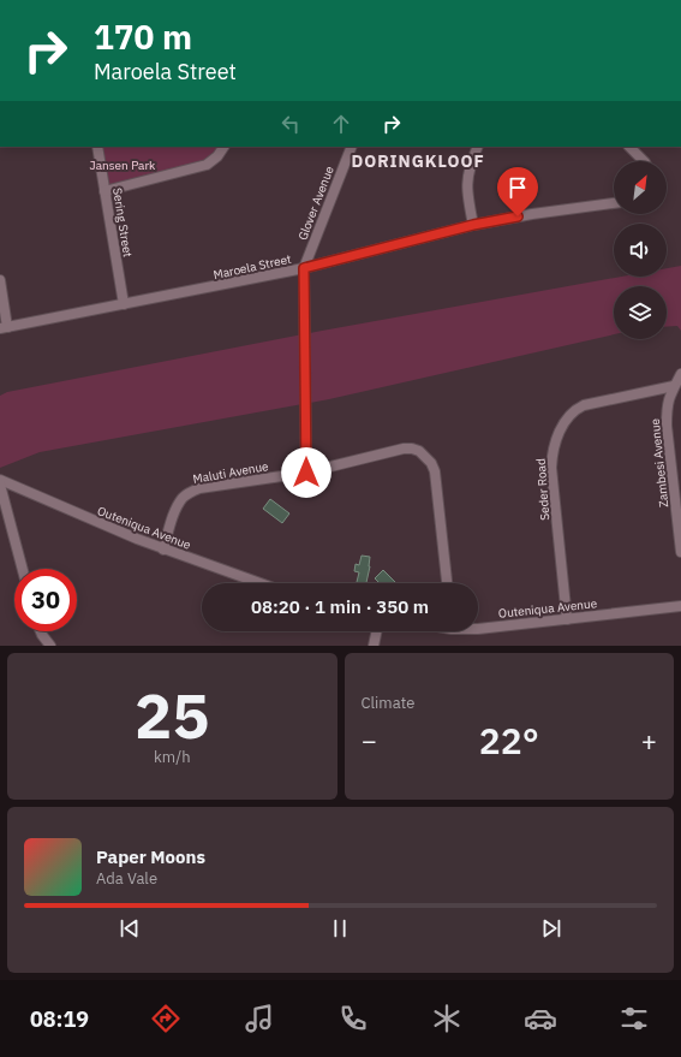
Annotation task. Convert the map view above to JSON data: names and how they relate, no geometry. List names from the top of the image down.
{
  "streets": {
    "street": [
      "Glover Avenue",
      "Sering Street",
      "Maroela Street",
      "Zambesi Avenue",
      "Maluti Avenue",
      "Seder Road",
      "Outeniqua Avenue"
    ]
  },
  "crossings": [
    ["Glover Avenue", "Maroela Street"],
    ["Glover Avenue", "Maluti Avenue"],
    ["Sering Street", "Maroela Street"],
    ["Zambesi Avenue", "Seder Road"],
    ["Maluti Avenue", "Outeniqua Avenue"],
    ["Seder Road", "Outeniqua Avenue"]
  ],
  "districts": ["DORINGKLOOF"],
  "parks": ["Jansen Park"],
  "north": "top right",
  "page": {
    "turn": ["170 m", "Maroela Street"],
    "limit": "30",
    "trip": "08:20 · 1 min · 350 m",
    "tile": [
      ["25", "km/h"],
      "Climate"
    ],
    "heat": ["−", "22°", "+"],
    "song": ["Paper Moons", "Ada Vale"],
    "tabs": "08:19"
  }
}
